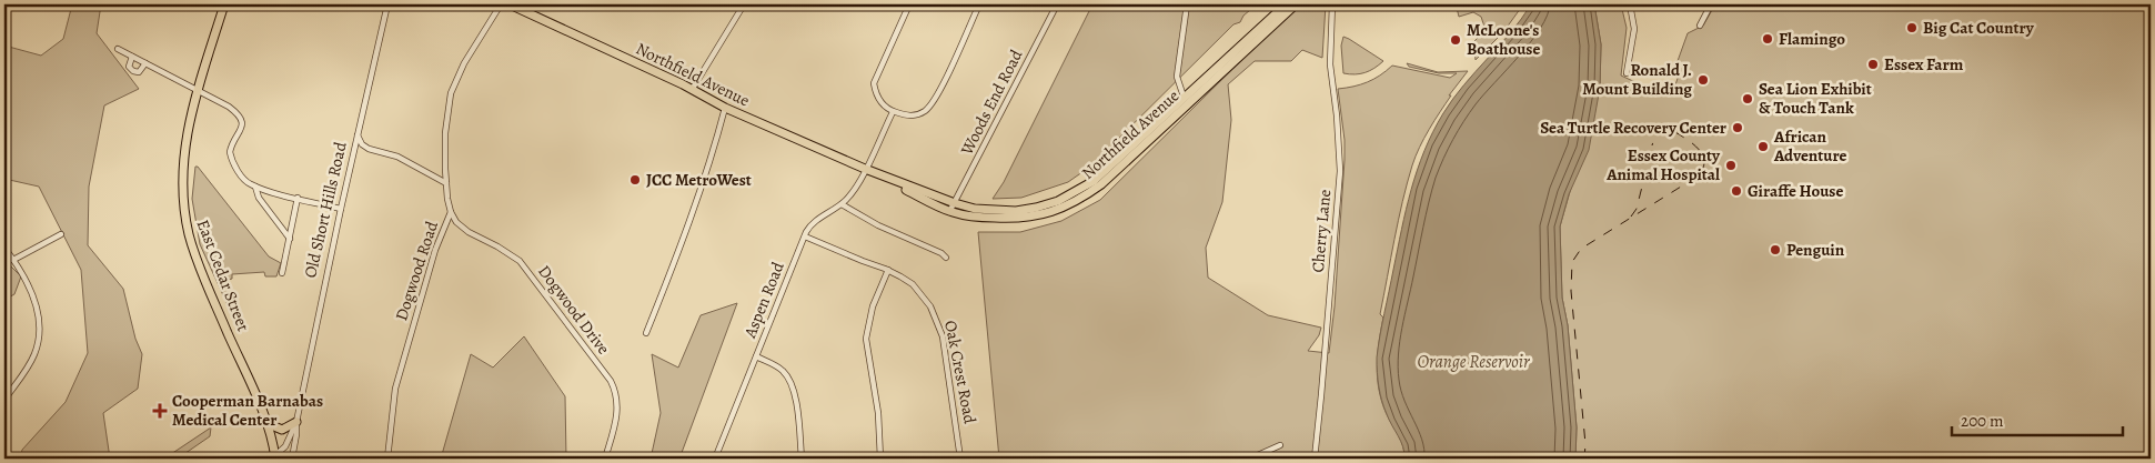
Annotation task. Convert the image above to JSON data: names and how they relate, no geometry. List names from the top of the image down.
{
  "streets": {
    "main road": ["Northfield Avenue", "East Cedar Street"],
    "street": [
      "Woods End Road",
      "Old Short Hills Road",
      "Cherry Lane",
      "Dogwood Road",
      "Aspen Road",
      "Dogwood Drive",
      "Oak Crest Road"
    ]
  },
  "crossings": [
    ["Northfield Avenue", "Woods End Road"],
    ["Northfield Avenue", "Aspen Road"],
    ["Old Short Hills Road", "East Cedar Street"],
    ["Dogwood Road", "Dogwood Drive"],
    ["Aspen Road", "Oak Crest Road"]
  ],
  "water": ["Orange Reservoir"],
  "places": {
    "other": [
      "Big Cat Country",
      "Flamingo",
      "McLoone's Boathouse",
      "Essex Farm",
      "Ronald J. Mount Building",
      "Sea Lion Exhibit & Touch Tank",
      "Sea Turtle Recovery Center",
      "African Adventure",
      "Essex County Animal Hospital",
      "JCC MetroWest",
      "Giraffe House",
      "Penguin"
    ],
    "health": ["Cooperman Barnabas Medical Center"]
  },
  "scale_bar": "200 m"
}
